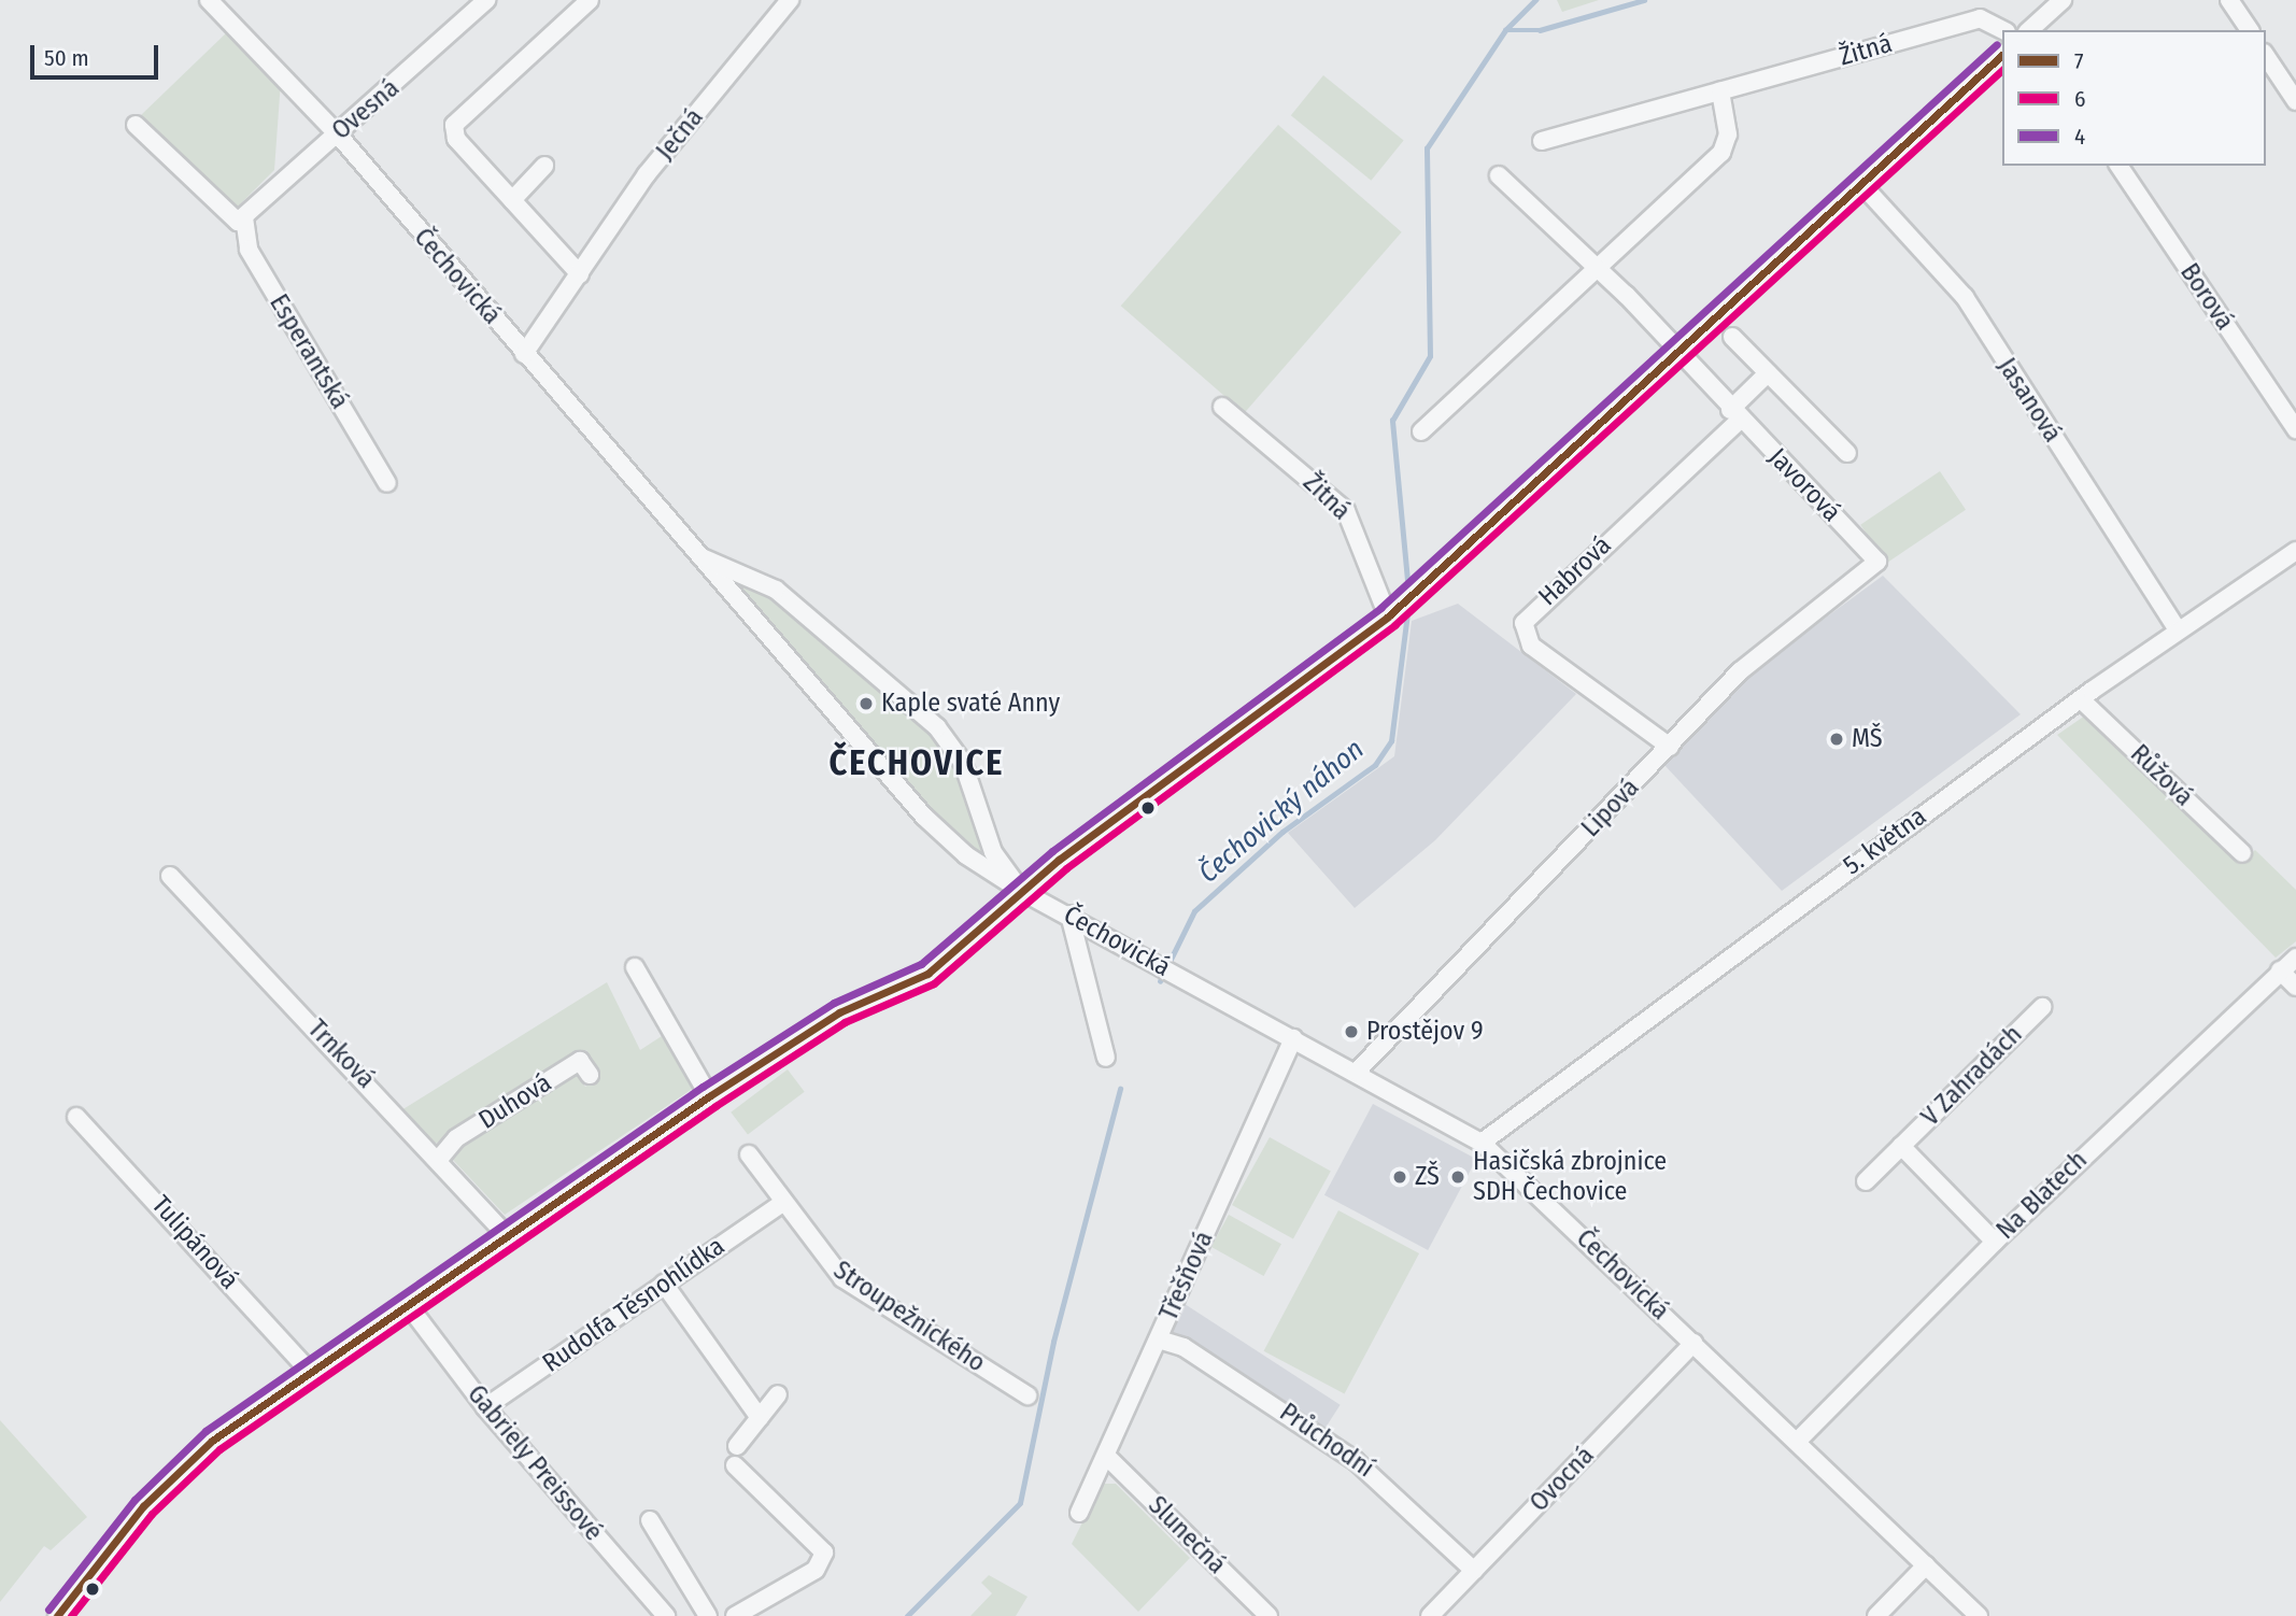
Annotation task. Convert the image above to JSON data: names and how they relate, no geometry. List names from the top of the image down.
{
  "streets": {
    "street": [
      "Žitná",
      "Ovesná",
      "Ječná",
      "Čechovická",
      "Borová",
      "Esperantská",
      "Jasanová",
      "Javorová",
      "Habrová",
      "Růžová",
      "Lipová",
      "5. května",
      "Trnková",
      "V Zahradách",
      "Duhová",
      "Na Blatech",
      "Tulipánová",
      "Třešňová",
      "Rudolfa Těsnohlídka",
      "Stroupežnického",
      "Průchodní",
      "Gabriely Preissové",
      "Ovocná",
      "Slunečná"
    ]
  },
  "crossings": [
    ["Ovesná", "Čechovická"],
    ["Ovesná", "Esperantská"],
    ["Ječná", "Čechovická"],
    ["Čechovická", "Lipová"],
    ["Čechovická", "5. května"],
    ["Čechovická", "Na Blatech"],
    ["Čechovická", "Třešňová"],
    ["Čechovická", "Ovocná"],
    ["Jasanová", "5. května"],
    ["Javorová", "Habrová"],
    ["Javorová", "Lipová"],
    ["Habrová", "Lipová"],
    ["Růžová", "5. května"],
    ["Trnková", "Duhová"],
    ["V Zahradách", "Na Blatech"],
    ["Třešňová", "Průchodní"],
    ["Třešňová", "Slunečná"],
    ["Rudolfa Těsnohlídka", "Stroupežnického"],
    ["Rudolfa Těsnohlídka", "Gabriely Preissové"],
    ["Průchodní", "Ovocná"]
  ],
  "districts": ["ČECHOVICE"],
  "water": ["Čechovický náhon"],
  "places": [
    "Kaple svaté Anny",
    "MŠ",
    "Prostějov 9",
    "ZŠ",
    "Hasičská zbrojnice SDH Čechovice"
  ],
  "lines": ["transit line 4", "transit line 7", "transit line 6"],
  "legend": ["7", "6", "4"],
  "scale_bar": "50 m"
}
